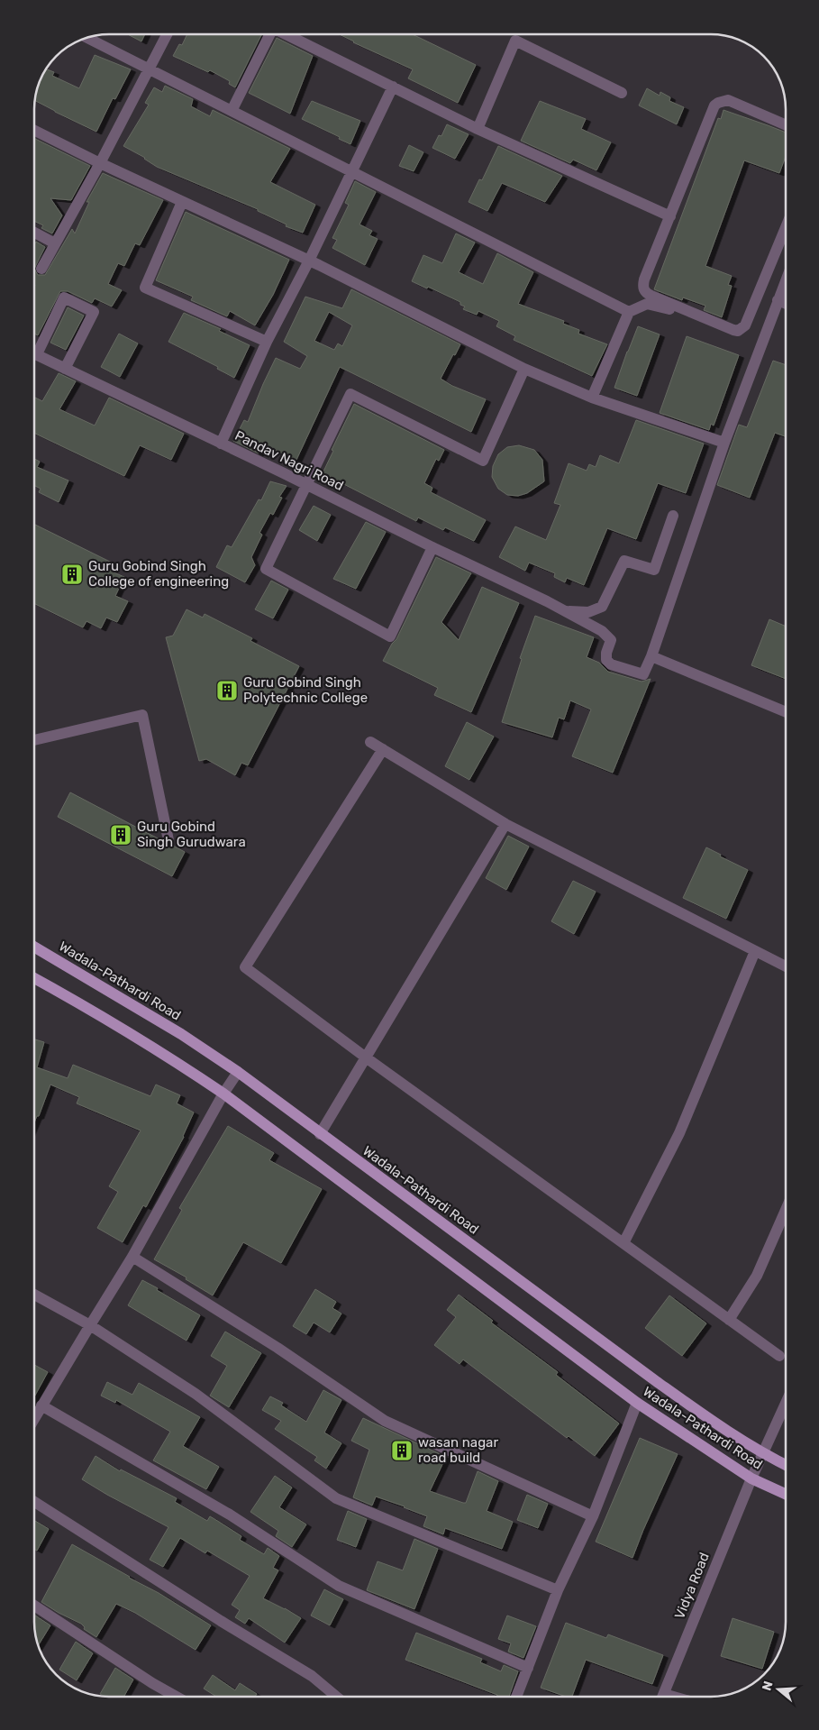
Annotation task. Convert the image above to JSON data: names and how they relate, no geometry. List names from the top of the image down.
{
  "streets": {
    "main road": ["Wadala-Pathardi Road"],
    "street": ["Pandav Nagri Road", "Vidya Road"]
  },
  "crossings": [
    ["Wadala-Pathardi Road", "Vidya Road"]
  ],
  "places": {
    "building": [
      "Guru Gobind Singh College of engineering",
      "Guru Gobind Singh Polytechnic College",
      "Guru Gobind Singh Gurudwara",
      "wasan nagar road build"
    ]
  },
  "north": "left"
}
